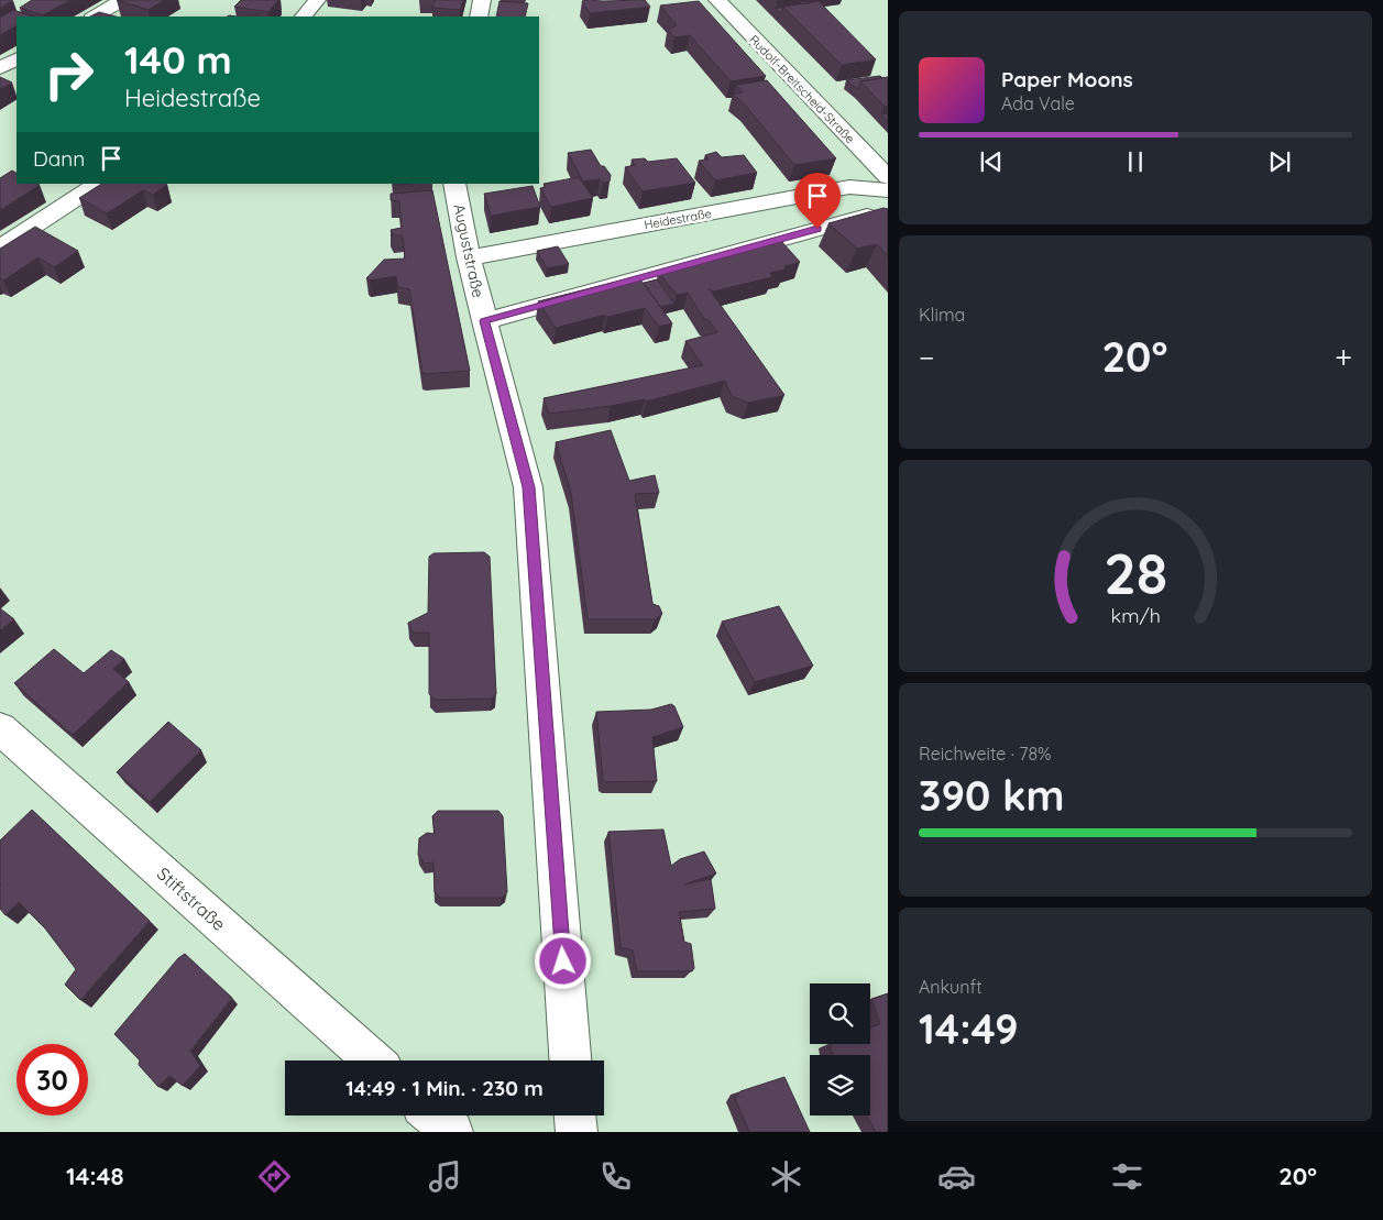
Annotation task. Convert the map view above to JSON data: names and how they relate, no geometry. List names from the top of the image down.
{
  "streets": {
    "street": [
      "Rudolf-Breitscheid-Straße",
      "Heidestraße",
      "Auguststraße",
      "Stiftstraße"
    ]
  },
  "crossings": [
    ["Heidestraße", "Auguststraße"]
  ],
  "page": {
    "turn": ["140 m", "Heidestraße"],
    "song": ["Paper Moons", "Ada Vale"],
    "then": "Dann",
    "tile": [
      "Klima",
      ["Reichweite · 78%", "390 km"],
      ["Ankunft", "14:49"]
    ],
    "heat": ["−", "20°", "+"],
    "limit": "30",
    "trip": "14:49 · 1 Min. · 230 m",
    "tabs": ["14:48", "20°"],
    "gauge": ["28", "km/h"]
  }
}
